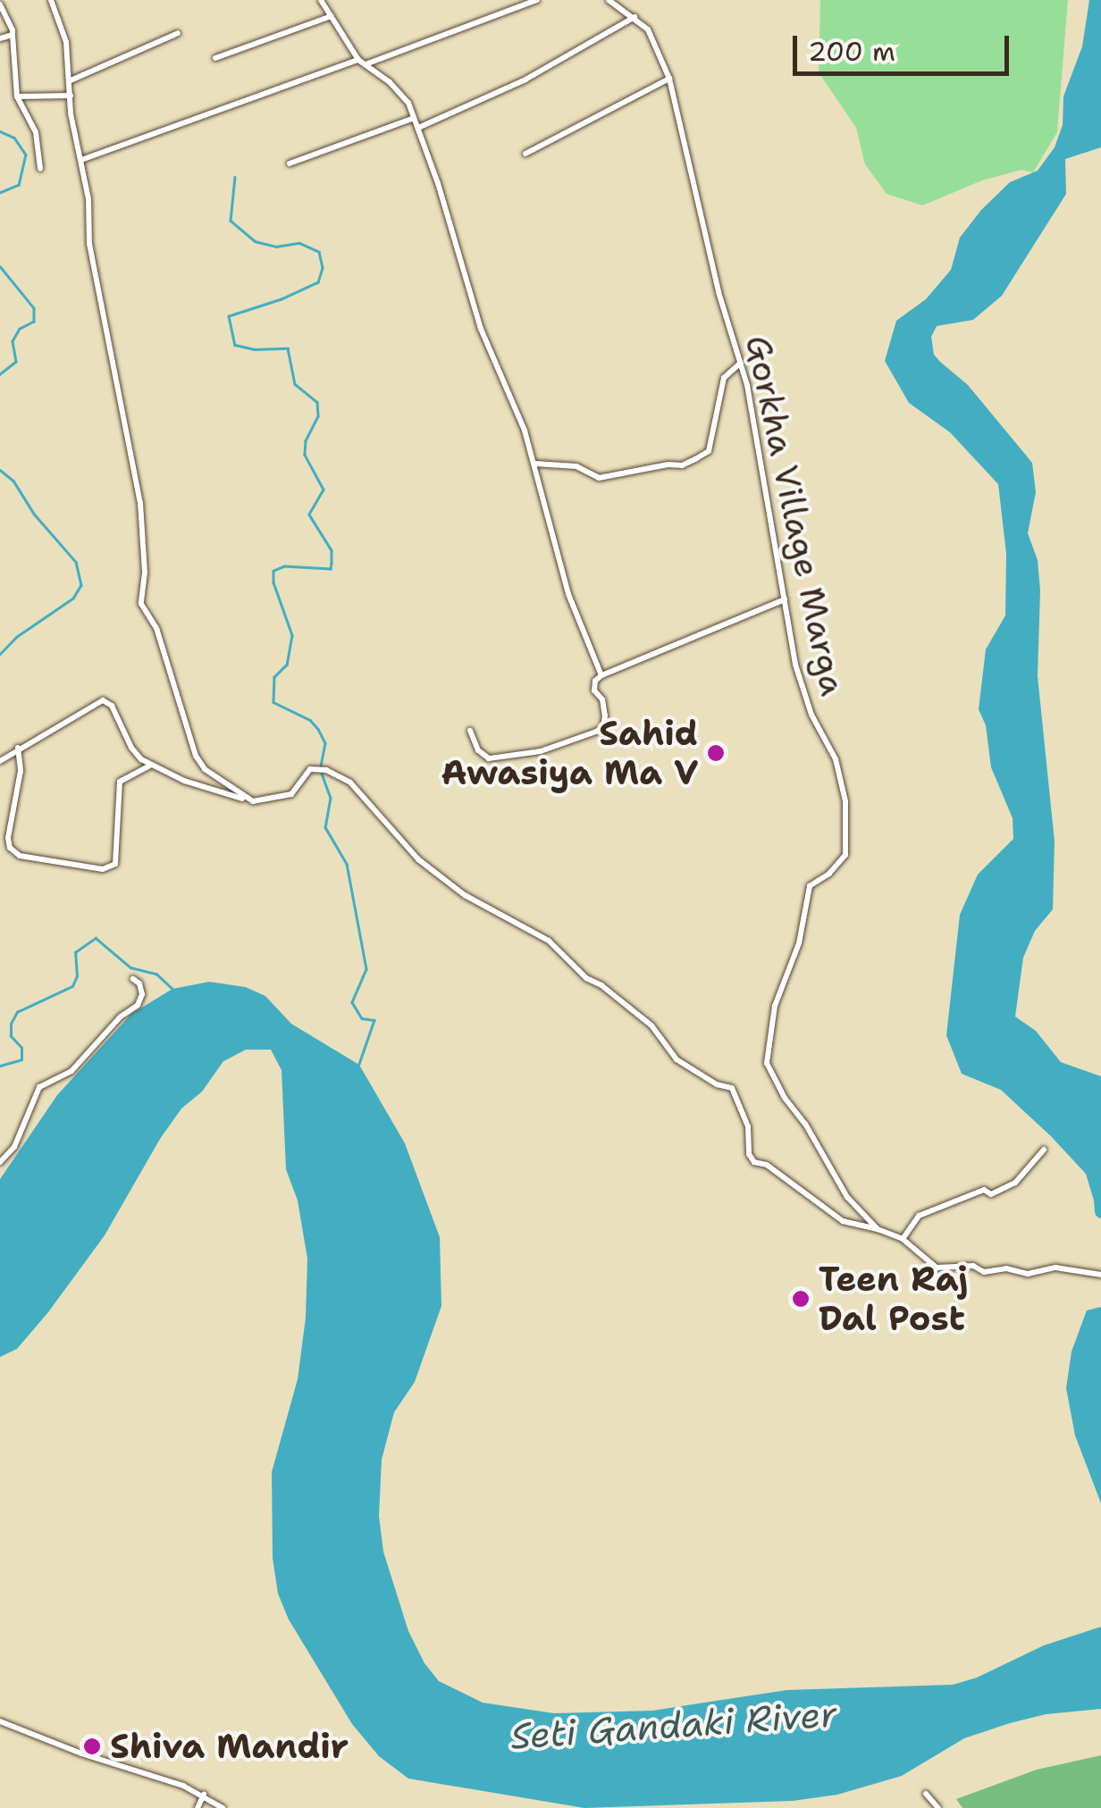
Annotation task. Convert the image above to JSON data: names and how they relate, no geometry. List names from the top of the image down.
{
  "streets": {
    "street": ["Gorkha Village Marga"]
  },
  "water": ["Seti Gandaki River"],
  "places": ["Sahid Awasiya Ma V", "Teen Raj Dal Post", "Shiva Mandir"],
  "scale_bar": "200 m"
}
